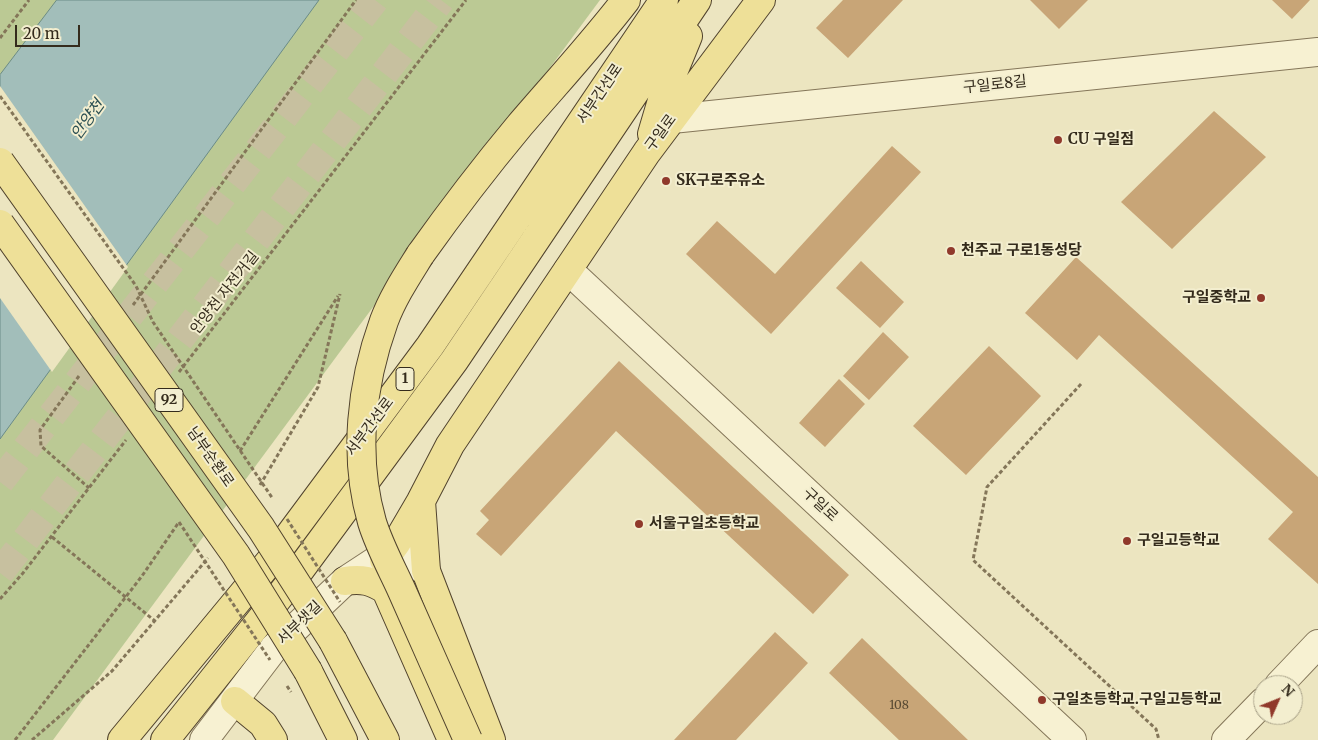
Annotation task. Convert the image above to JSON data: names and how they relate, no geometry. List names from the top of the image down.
{
  "streets": {
    "main road": [
      "서부간선로",
      "구일로",
      "1",
      "92",
      "남부순환로"
    ],
    "street": ["구일로8길", "서부샛길"],
    "path": ["안양천 자전거길"]
  },
  "crossings": [
    ["구일로8길", "구일로"],
    ["구일로", "서부샛길"]
  ],
  "water": ["안양천"],
  "places": [
    "CU 구일점",
    "SK구로주유소",
    "천주교 구로1동성당",
    "구일중학교",
    "서울구일초등학교",
    "구일고등학교",
    "구일초등학교.구일고등학교"
  ],
  "house_numbers": ["108"],
  "scale_bar": "20 m",
  "north": "top right"
}
